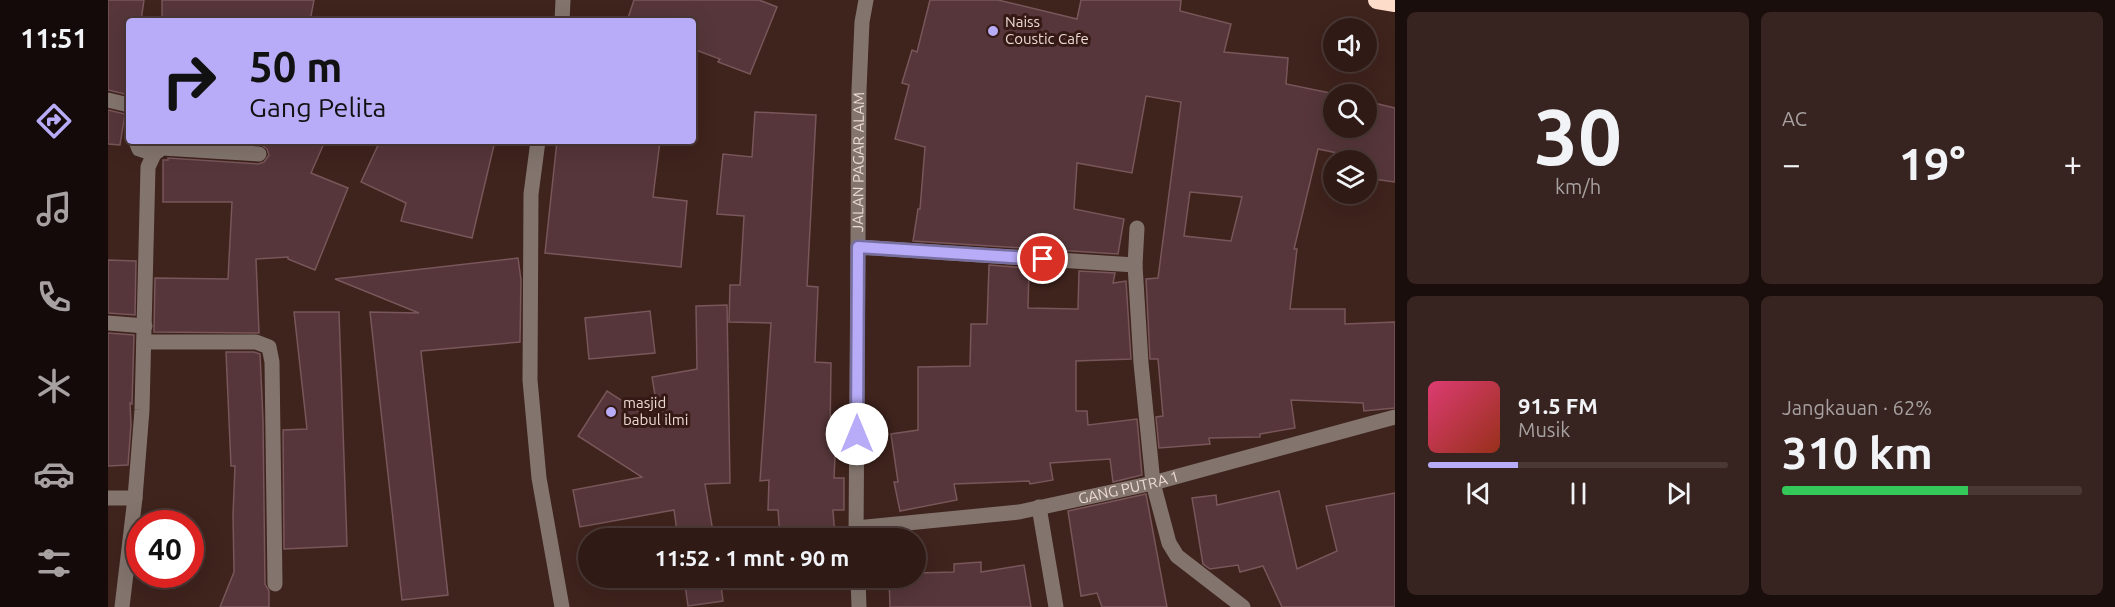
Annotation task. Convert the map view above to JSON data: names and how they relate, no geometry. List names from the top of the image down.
{
  "streets": {
    "street": ["JALAN PAGAR ALAM", "GANG PUTRA 1"]
  },
  "places": ["Naiss Coustic Cafe", "masjid babul ilmi"],
  "page": {
    "tabs": "11:51",
    "tile": [
      ["30", "km/h"],
      "AC",
      ["Jangkauan · 62%", "310 km"]
    ],
    "turn": ["50 m", "Gang Pelita"],
    "heat": ["−", "19°", "+"],
    "song": ["91.5 FM", "Musik"],
    "limit": "40",
    "trip": "11:52 · 1 mnt · 90 m"
  }
}
